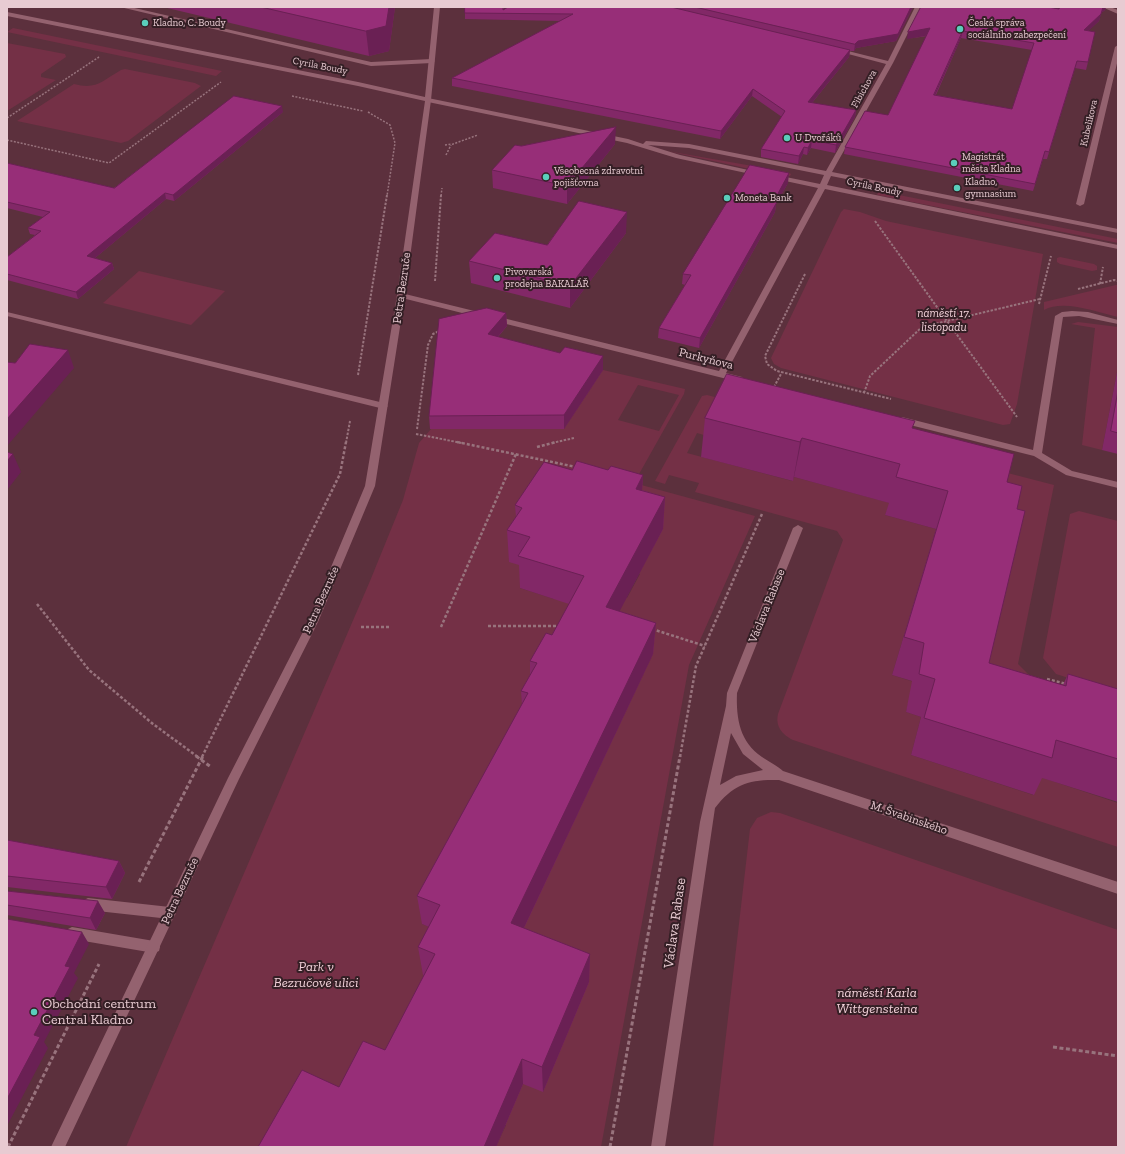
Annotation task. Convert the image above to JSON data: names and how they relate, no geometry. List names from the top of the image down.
{
  "streets": {
    "street": [
      "Cyrila Boudy",
      "Fibichova",
      "Kubelíkova",
      "Petra Bezruče",
      "Purkyňova",
      "Václava Rabase",
      "M. Švabinského"
    ]
  },
  "crossings": [
    ["Cyrila Boudy", "Fibichova"],
    ["Cyrila Boudy", "Petra Bezruče"],
    ["Petra Bezruče", "Purkyňova"],
    ["Václava Rabase", "M. Švabinského"]
  ],
  "parks": ["náměstí 17. listopadu", "Park v Bezručově ulici", "náměstí Karla Wittgensteina"],
  "places": [
    "Kladno, C. Boudy",
    "Česká správa sociálního zabezpečení",
    "U Dvořáků",
    "Magistrát města Kladna",
    "Všeobecná zdravotní pojišťovna",
    "Kladno, gymnasium",
    "Moneta Bank",
    "Pivovarská prodejna BAKALÁŘ",
    "Obchodní centrum Central Kladno"
  ]
}
